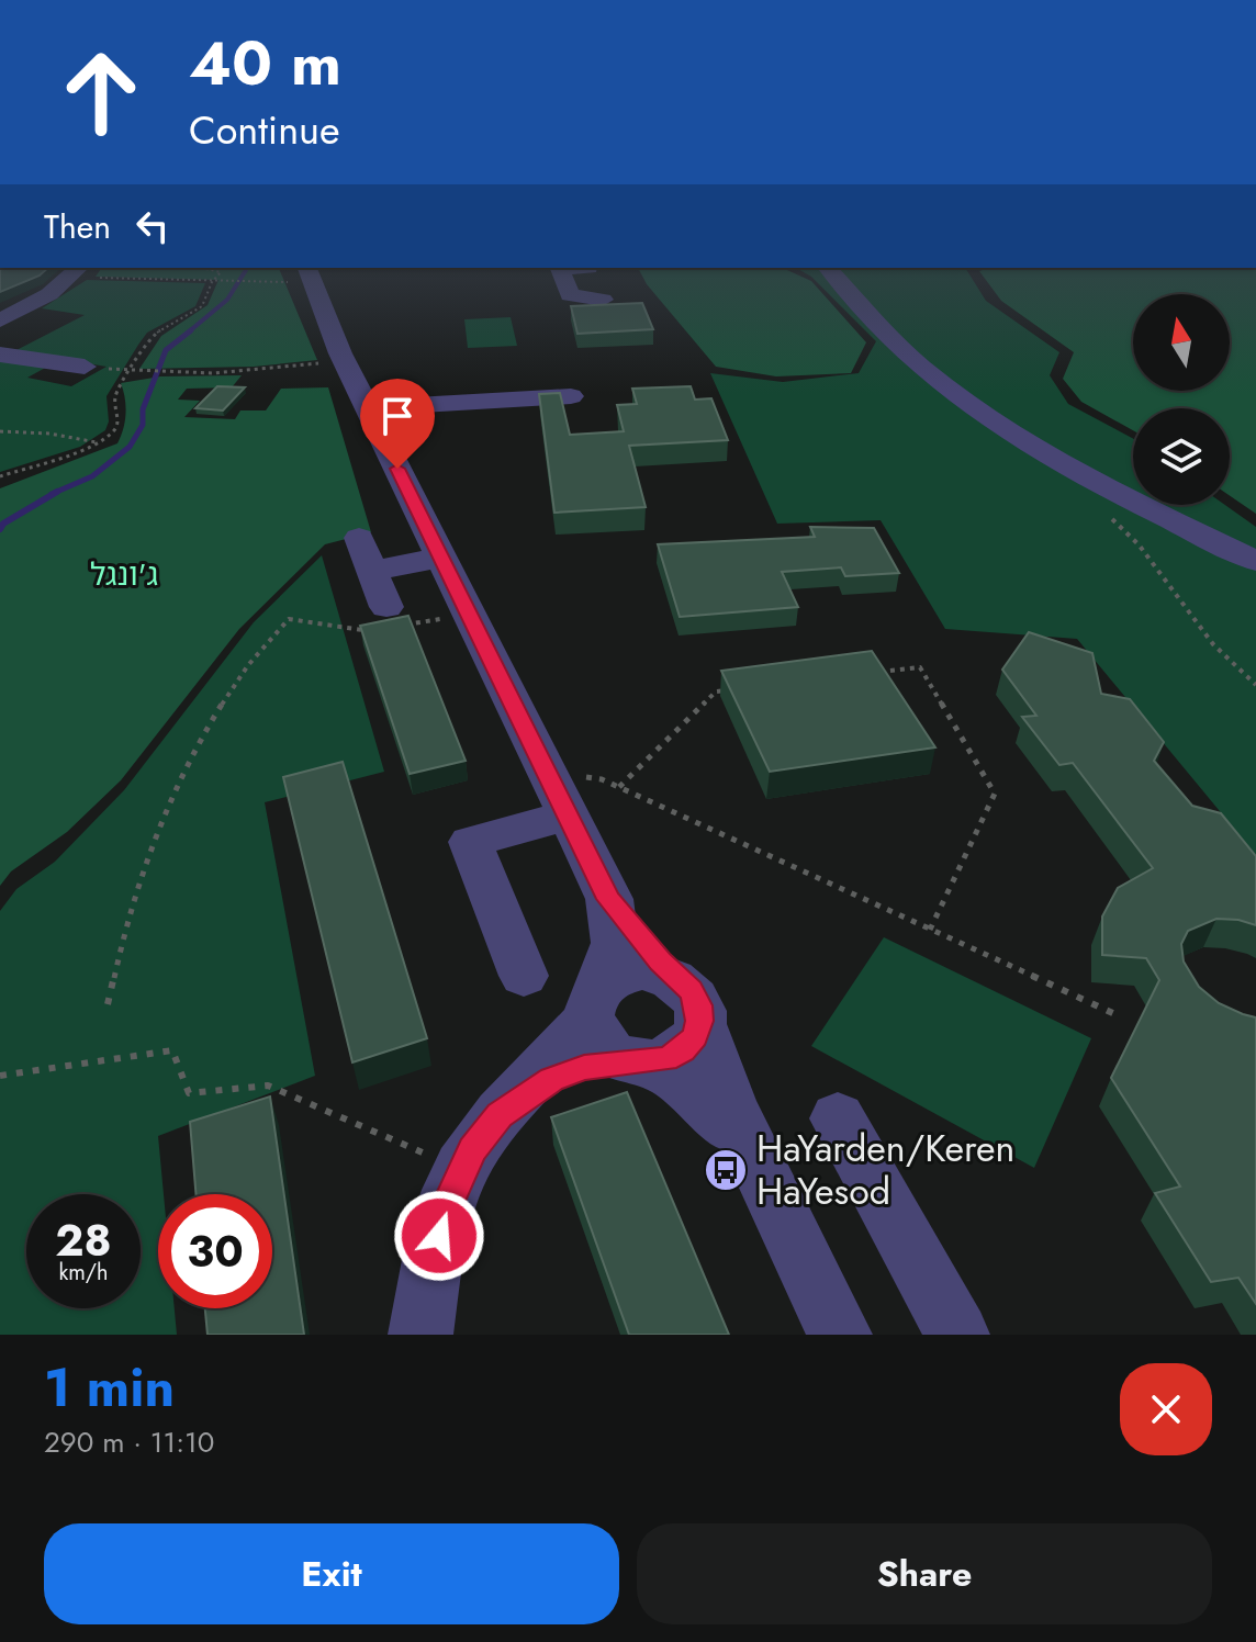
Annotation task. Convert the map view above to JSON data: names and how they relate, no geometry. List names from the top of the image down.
{
  "parks": ["ג'ונגל"],
  "places": {
    "bus stop": ["HaYarden/Keren HaYesod"]
  },
  "north": "top",
  "page": {
    "turn": ["40 m", "Continue"],
    "then": "Then",
    "speed": "28 km/h",
    "limit": "30",
    "heading": ["1 min", "290 m · 11:10"],
    "buttons": ["Exit", "Share"]
  }
}
